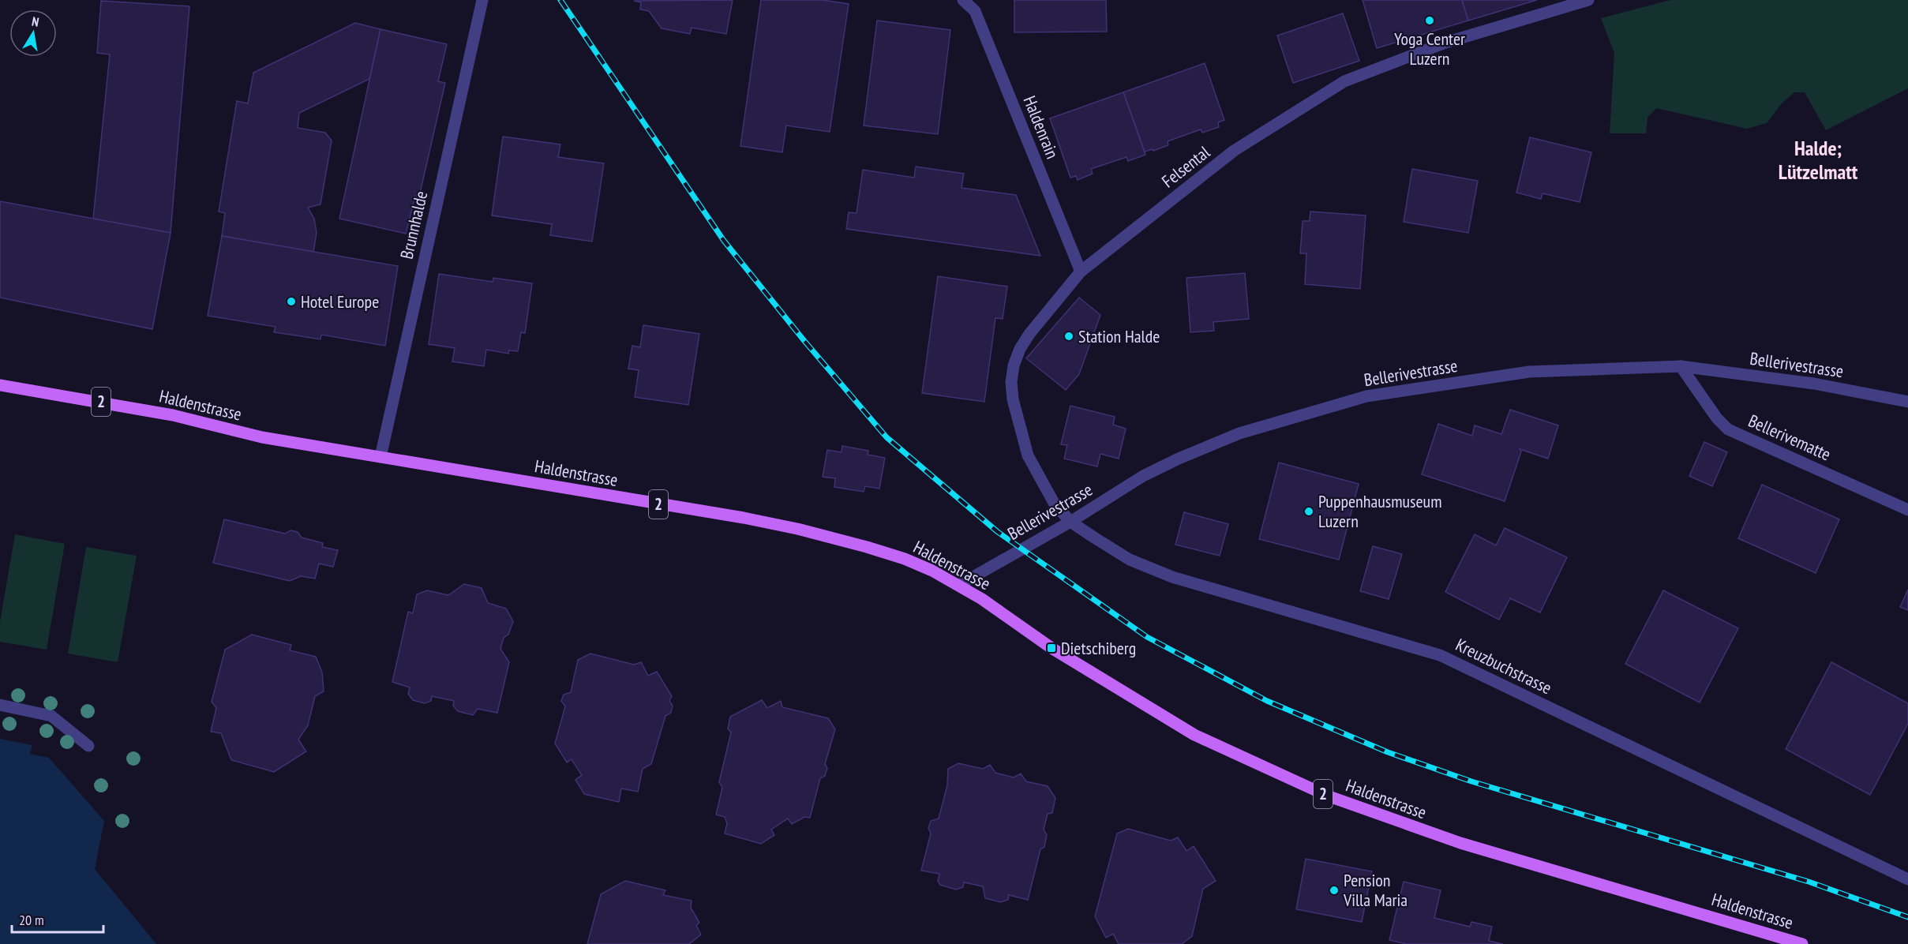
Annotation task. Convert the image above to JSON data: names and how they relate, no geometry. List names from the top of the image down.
{
  "streets": {
    "main road": ["2", "Haldenstrasse"],
    "street": [
      "Haldenrain",
      "Felsental",
      "Brunnhalde",
      "Bellerivestrasse",
      "Bellerivematte",
      "Kreuzbuchstrasse"
    ]
  },
  "crossings": [
    ["Haldenrain", "Felsental"],
    ["Felsental", "Bellerivestrasse"],
    ["Felsental", "Kreuzbuchstrasse"],
    ["Brunnhalde", "Haldenstrasse"],
    ["Bellerivestrasse", "Haldenstrasse"],
    ["Bellerivestrasse", "Bellerivematte"],
    ["Bellerivestrasse", "Kreuzbuchstrasse"]
  ],
  "districts": ["Halde; Lützelmatt"],
  "places": {
    "other": [
      "Yoga Center Luzern",
      "Hotel Europe",
      "Station Halde",
      "Puppenhausmuseum Luzern",
      "Pension Villa Maria"
    ],
    "transit": ["Dietschiberg"]
  },
  "scale_bar": "20 m",
  "north": "top"
}
